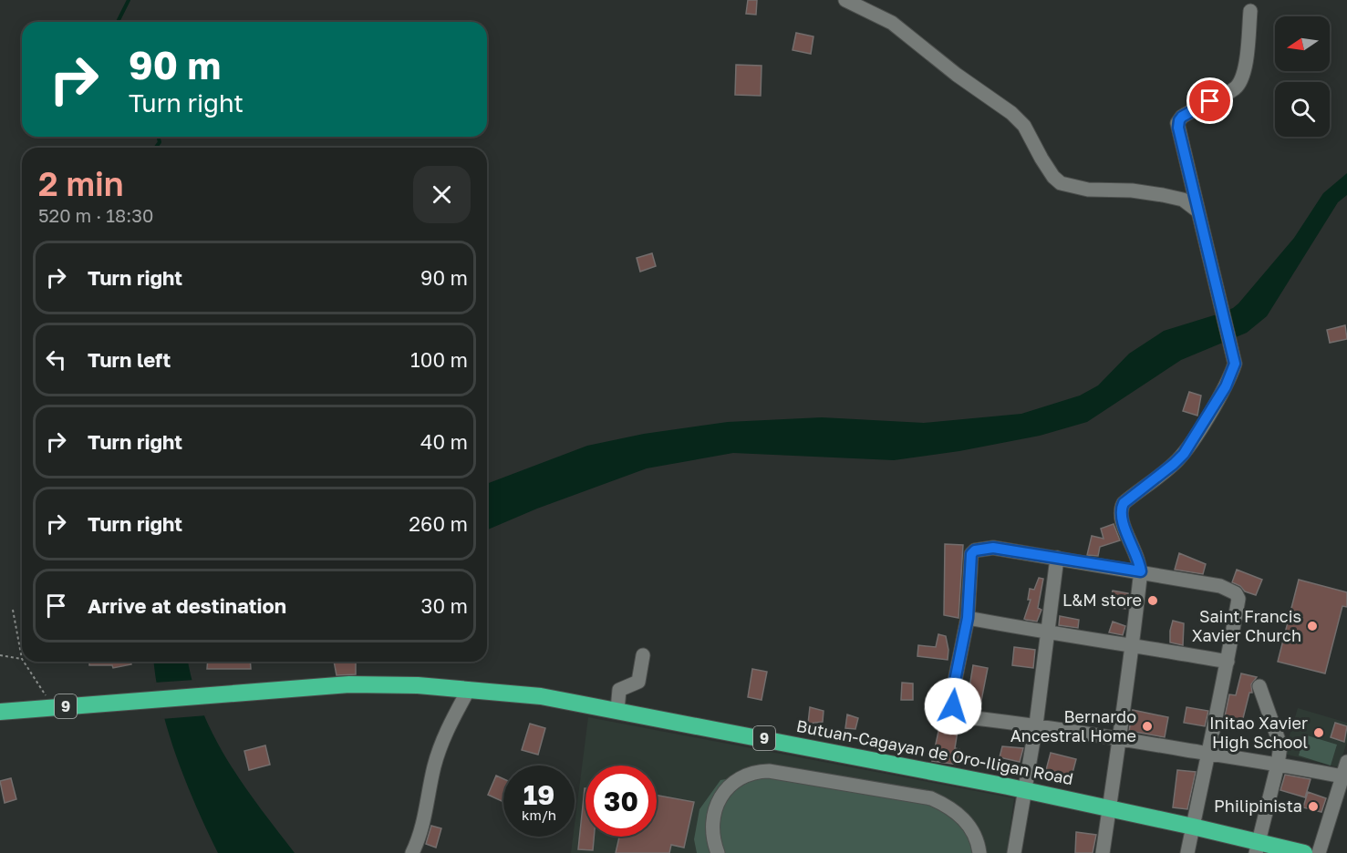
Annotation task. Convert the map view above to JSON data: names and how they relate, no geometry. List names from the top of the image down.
{
  "streets": {
    "highway": ["9", "Butuan-Cagayan de Oro-Iligan Road"]
  },
  "places": [
    "L&M store",
    "Saint Francis Xavier Church",
    "Bernardo Ancestral Home",
    "Initao Xavier High School",
    "Philipinista"
  ],
  "north": "left",
  "page": {
    "turn": ["90 m", "Turn right"],
    "heading": ["2 min", "520 m · 18:30"],
    "list": [
      {
        "name": "Turn right",
        "value": "90 m"
      },
      {
        "name": "Turn left",
        "value": "100 m"
      },
      {
        "name": "Turn right",
        "value": "40 m"
      },
      {
        "name": "Turn right",
        "value": "260 m"
      },
      {
        "name": "Arrive at destination",
        "value": "30 m"
      }
    ],
    "speed": "19 km/h",
    "limit": "30"
  }
}
